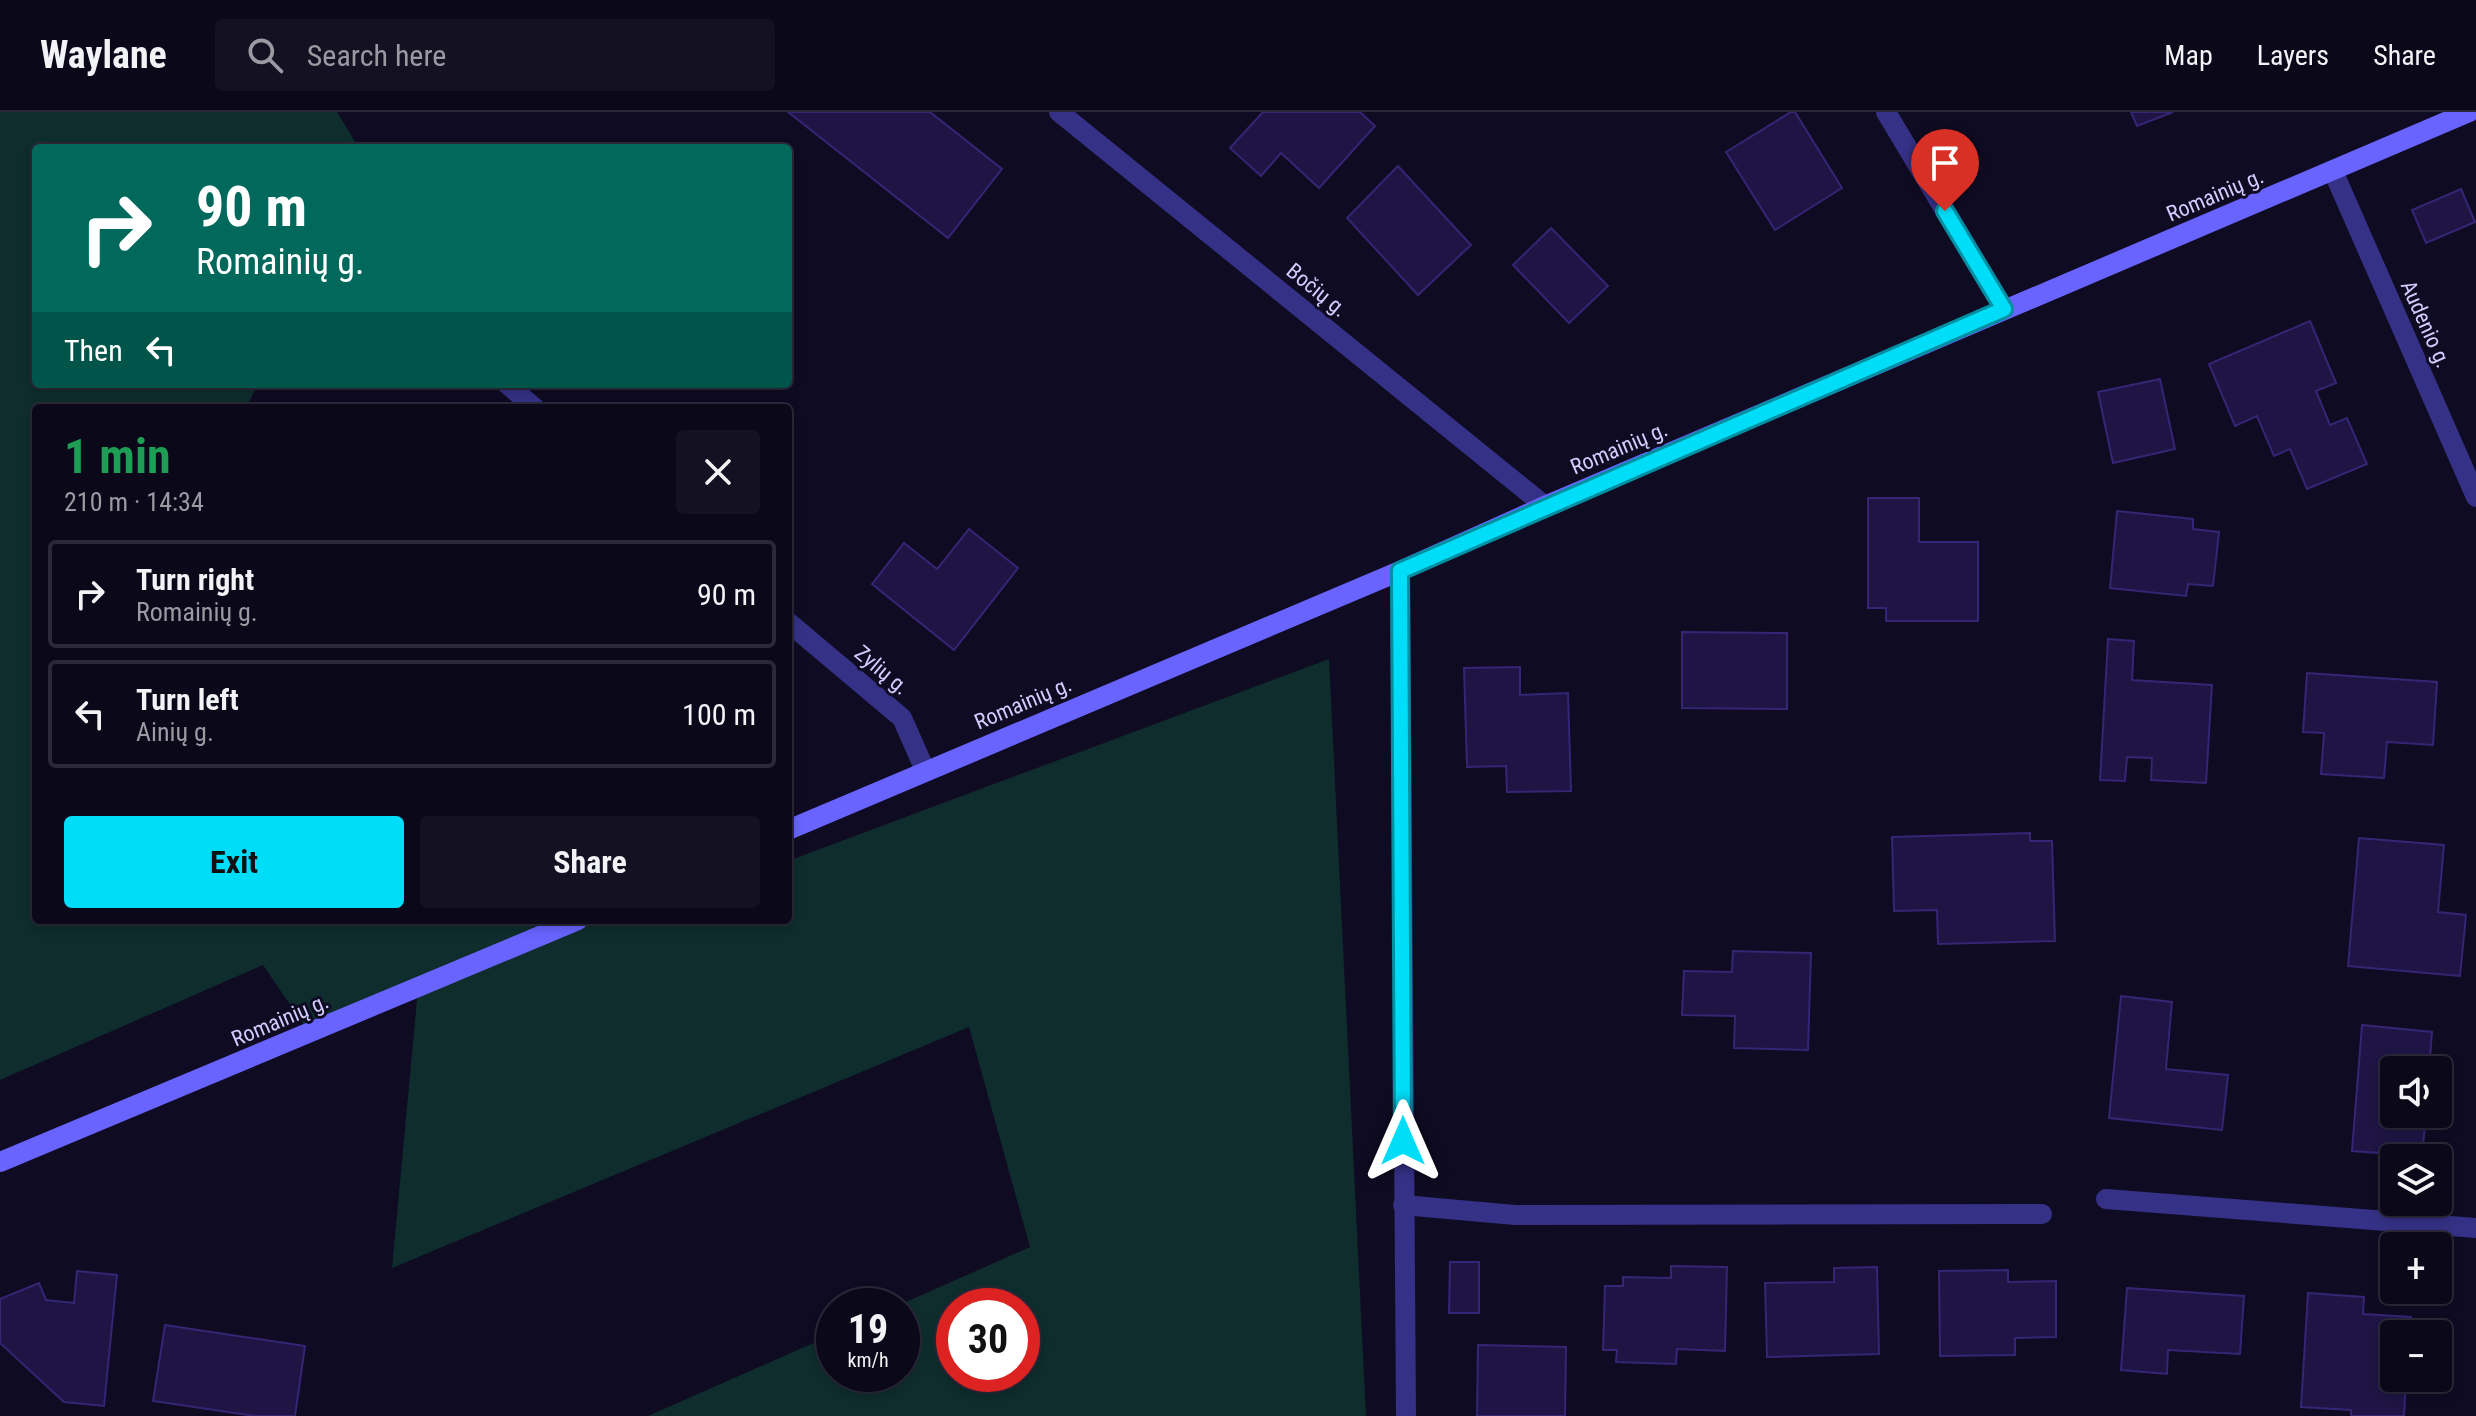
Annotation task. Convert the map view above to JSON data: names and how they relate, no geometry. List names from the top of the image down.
{
  "streets": {
    "main road": ["Romainių g."],
    "street": ["Bočių g.", "Audenio g.", "Zylių g."]
  },
  "crossings": [
    ["Romainių g.", "Bočių g."],
    ["Romainių g.", "Audenio g."],
    ["Romainių g.", "Zylių g."]
  ],
  "page": {
    "header": "Waylane",
    "search": "Search here",
    "nav": ["Map", "Layers", "Share"],
    "turn": ["90 m", "Romainių g."],
    "then": "Then",
    "heading": ["1 min", "210 m · 14:34"],
    "list": [
      {
        "name": "Turn right",
        "note": "Romainių g.",
        "value": "90 m"
      },
      {
        "name": "Turn left",
        "note": "Ainių g.",
        "value": "100 m"
      }
    ],
    "buttons": ["Exit", "Share"],
    "map_buttons": ["+", "−"],
    "speed": "19 km/h",
    "limit": "30"
  }
}
